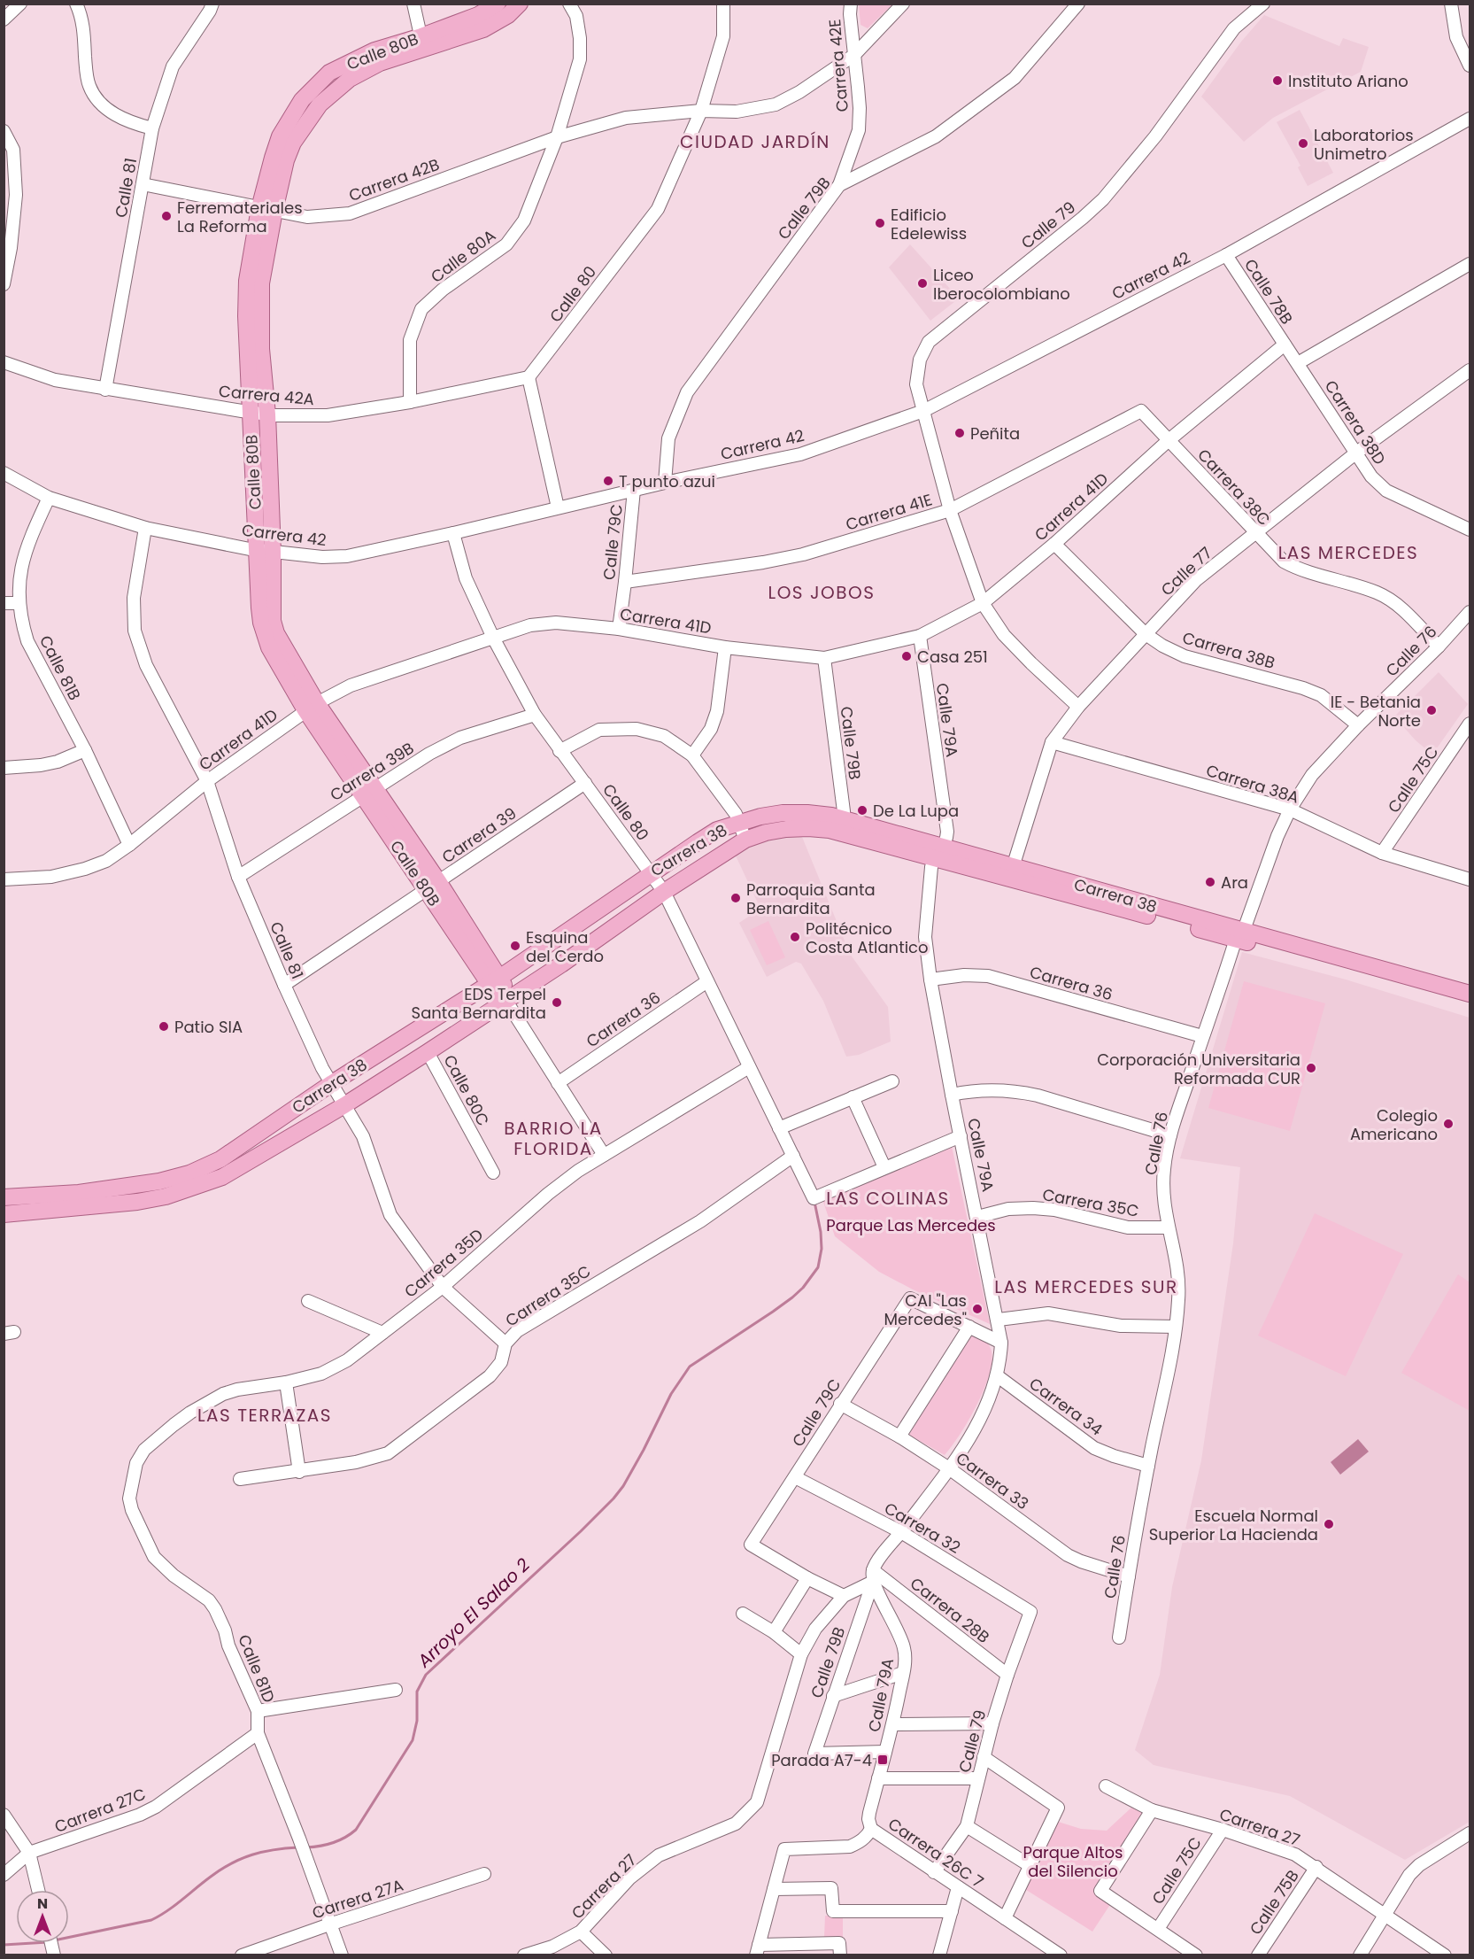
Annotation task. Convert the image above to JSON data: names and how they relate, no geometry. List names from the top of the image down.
{
  "streets": {
    "main road": ["Calle 80B", "Carrera 38"],
    "street": [
      "Carrera 42E",
      "Carrera 42B",
      "Calle 81",
      "Calle 79B",
      "Calle 79",
      "Calle 80A",
      "Carrera 42",
      "Calle 78B",
      "Calle 80",
      "Carrera 42A",
      "Carrera 38D",
      "Carrera 38C",
      "Carrera 41D",
      "Carrera 41E",
      "Calle 79C",
      "Calle 77",
      "Carrera 38B",
      "Calle 76",
      "Calle 81B",
      "Calle 79A",
      "Carrera 39B",
      "Calle 75C",
      "Carrera 38A",
      "Carrera 39",
      "Carrera 36",
      "Calle 80C",
      "Carrera 35C",
      "Carrera 35D",
      "Carrera 34",
      "Carrera 33",
      "Carrera 32",
      "Carrera 28B",
      "Calle 81D",
      "Carrera 27C",
      "Carrera 27",
      "Carrera 26C 7",
      "Carrera 27A",
      "Calle 75B"
    ]
  },
  "crossings": [
    ["Calle 80B", "Carrera 42B"],
    ["Calle 80B", "Carrera 42"],
    ["Calle 80B", "Carrera 42A"],
    ["Calle 80B", "Carrera 41D"],
    ["Calle 80B", "Carrera 39B"],
    ["Calle 80B", "Carrera 39"],
    ["Calle 80B", "Carrera 38"],
    ["Calle 80B", "Carrera 36"],
    ["Calle 80B", "Carrera 35D"],
    ["Carrera 42E", "Calle 79B"],
    ["Carrera 42B", "Calle 81"],
    ["Carrera 42B", "Calle 80A"],
    ["Calle 81", "Carrera 42"],
    ["Calle 81", "Carrera 42A"],
    ["Calle 81", "Carrera 41D"],
    ["Calle 81", "Carrera 39B"],
    ["Calle 81", "Carrera 39"],
    ["Calle 81", "Carrera 38"],
    ["Calle 81", "Carrera 35C"],
    ["Calle 81", "Carrera 35D"],
    ["Calle 79B", "Carrera 42"],
    ["Calle 79B", "Carrera 41D"],
    ["Calle 79B", "Calle 79A"],
    ["Calle 79B", "Carrera 38"],
    ["Calle 79B", "Carrera 28B"],
    ["Calle 79", "Carrera 42"],
    ["Calle 79", "Carrera 41D"],
    ["Calle 79", "Carrera 41E"],
    ["Calle 79", "Carrera 32"],
    ["Calle 79", "Carrera 28B"],
    ["Calle 79", "Carrera 26C 7"],
    ["Calle 80A", "Carrera 42A"],
    ["Carrera 42", "Calle 78B"],
    ["Carrera 42", "Calle 80"],
    ["Carrera 42", "Calle 79C"],
    ["Carrera 42", "Calle 81B"],
    ["Calle 78B", "Carrera 38D"],
    ["Calle 78B", "Carrera 41D"],
    ["Calle 80", "Carrera 42A"],
    ["Calle 80", "Carrera 41D"],
    ["Calle 80", "Carrera 39B"],
    ["Calle 80", "Carrera 39"],
    ["Calle 80", "Carrera 38"],
    ["Calle 80", "Carrera 36"],
    ["Calle 80", "Carrera 35C"],
    ["Calle 80", "Carrera 35D"],
    ["Carrera 38D", "Carrera 41D"],
    ["Carrera 38D", "Calle 77"],
    ["Carrera 38C", "Carrera 41D"],
    ["Carrera 38C", "Carrera 41E"],
    ["Carrera 38C", "Calle 77"],
    ["Carrera 38C", "Calle 76"],
    ["Carrera 41D", "Calle 79C"],
    ["Carrera 41D", "Carrera 38B"],
    ["Carrera 41D", "Calle 81B"],
    ["Carrera 41D", "Calle 79A"],
    ["Carrera 41E", "Calle 79C"],
    ["Calle 79C", "Carrera 33"],
    ["Calle 79C", "Carrera 32"],
    ["Calle 77", "Carrera 38B"],
    ["Calle 77", "Carrera 38A"],
    ["Calle 77", "Carrera 38"],
    ["Carrera 38B", "Calle 76"],
    ["Calle 76", "Carrera 38A"],
    ["Calle 76", "Carrera 38"],
    ["Calle 76", "Carrera 36"],
    ["Calle 76", "Carrera 35C"],
    ["Calle 76", "Carrera 34"],
    ["Calle 76", "Carrera 33"],
    ["Calle 79A", "Carrera 38"],
    ["Calle 79A", "Carrera 36"],
    ["Calle 79A", "Carrera 35C"],
    ["Calle 79A", "Carrera 34"],
    ["Calle 79A", "Carrera 33"],
    ["Calle 79A", "Carrera 32"],
    ["Calle 79A", "Carrera 28B"],
    ["Calle 79A", "Carrera 26C 7"],
    ["Calle 75C", "Carrera 38A"],
    ["Calle 75C", "Carrera 27"],
    ["Carrera 38", "Calle 80C"],
    ["Carrera 35D", "Calle 81D"],
    ["Calle 81D", "Carrera 27C"],
    ["Calle 81D", "Carrera 27A"],
    ["Carrera 27", "Calle 75B"]
  ],
  "districts": [
    "CIUDAD JARDÍN",
    "LAS MERCEDES",
    "LOS JOBOS",
    "BARRIO LA FLORIDA",
    "LAS COLINAS",
    "LAS MERCEDES SUR",
    "LAS TERRAZAS"
  ],
  "water": ["Arroyo El Salao 2"],
  "parks": ["Parque Las Mercedes", "Parque Altos del Silencio"],
  "places": {
    "other": [
      "Instituto Ariano",
      "Laboratorios Unimetro",
      "Ferremateriales La Reforma",
      "Edificio Edelewiss",
      "Liceo Iberocolombiano",
      "Peñita",
      "T punto azui",
      "Casa 251",
      "IE - Betania Norte",
      "De La Lupa",
      "Ara",
      "Parroquia Santa Bernardita",
      "Politécnico Costa Atlantico",
      "Esquina del Cerdo",
      "EDS Terpel Santa Bernardita",
      "Patio SIA",
      "Corporación Universitaria Reformada CUR",
      "Colegio Americano",
      "CAI \"Las Mercedes\"",
      "Escuela Normal Superior La Hacienda"
    ],
    "transit": ["Parada A7-4"]
  },
  "north": "top"
}
